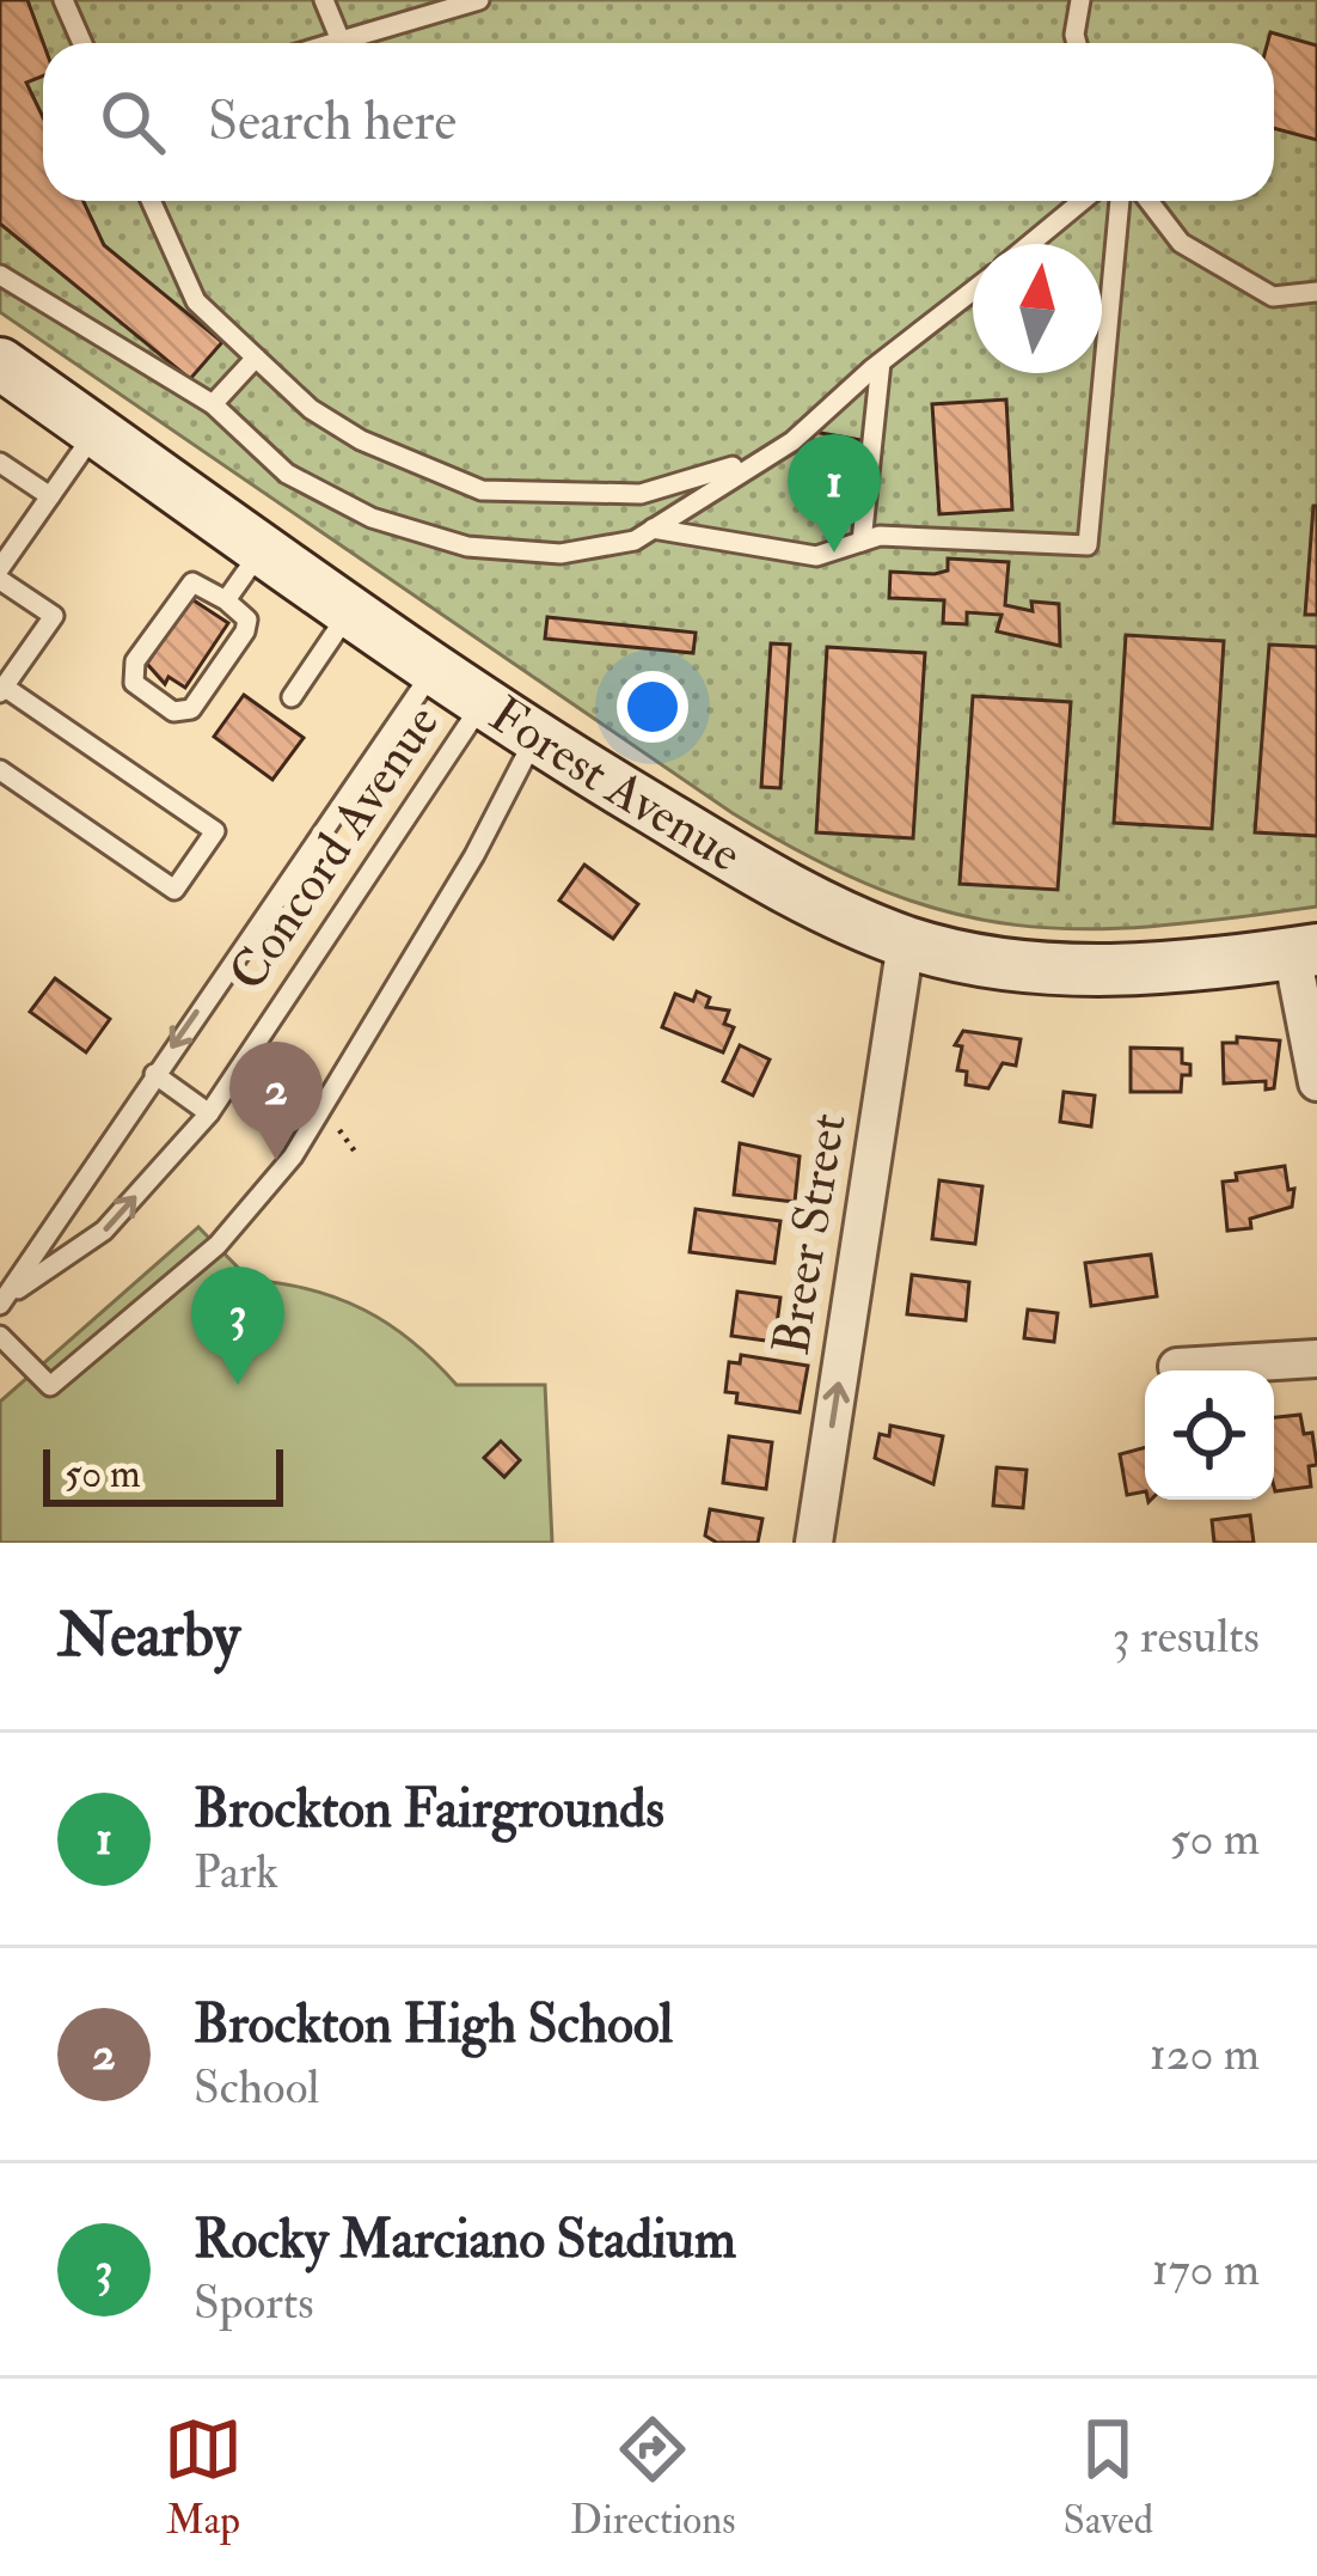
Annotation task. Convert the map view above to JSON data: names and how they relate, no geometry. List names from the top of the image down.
{
  "streets": {
    "street": ["Forest Avenue", "Breer Street"],
    "lane": ["Concord Avenue"]
  },
  "crossings": [
    ["Forest Avenue", "Concord Avenue"],
    ["Forest Avenue", "Breer Street"]
  ],
  "one_way": ["Breer Street"],
  "scale_bar": "50 m",
  "north": "top",
  "page": {
    "search": "Search here",
    "pins": ["1", "2", "3"],
    "scale": "50 m",
    "heading": ["Nearby", "3 results"],
    "list": [
      {
        "mark": "1",
        "name": "Brockton Fairgrounds",
        "note": "Park",
        "value": "50 m"
      },
      {
        "mark": "2",
        "name": "Brockton High School",
        "note": "School",
        "value": "120 m"
      },
      {
        "mark": "3",
        "name": "Rocky Marciano Stadium",
        "note": "Sports",
        "value": "170 m"
      }
    ],
    "nav": ["Map", "Directions", "Saved"]
  }
}
